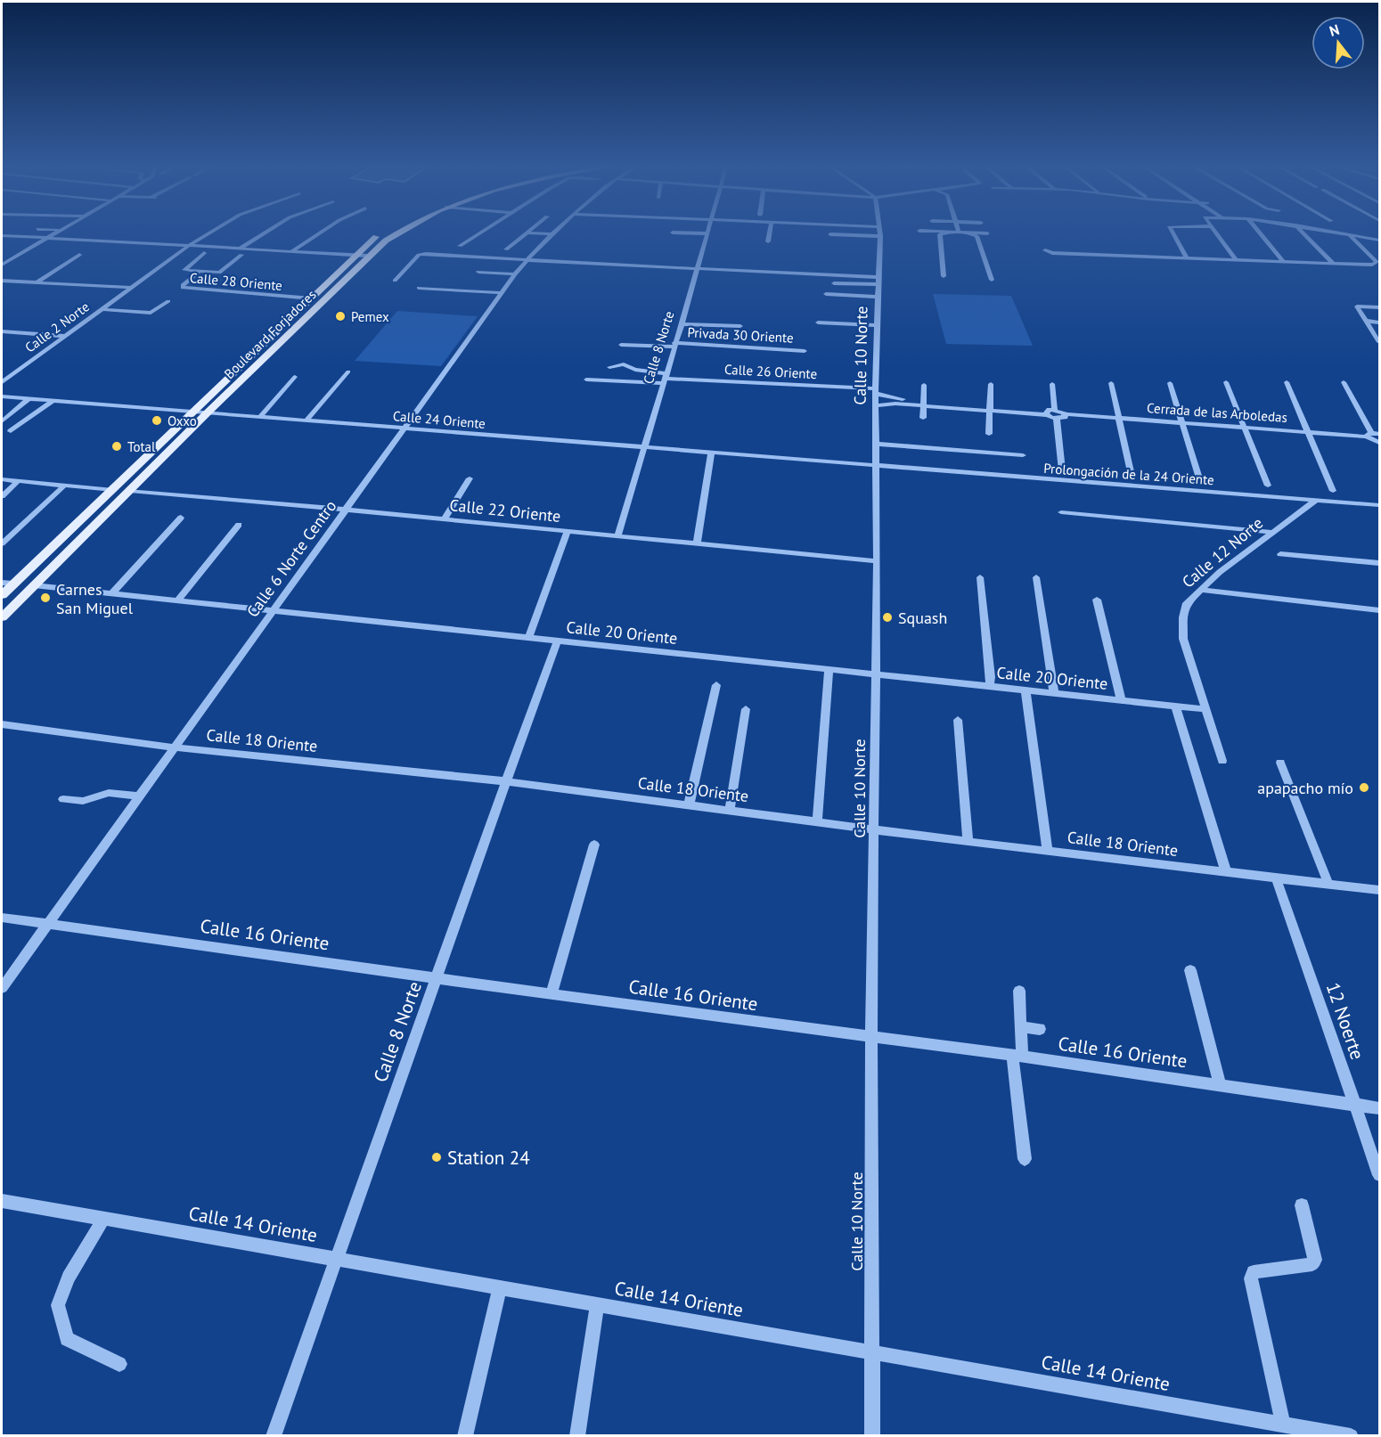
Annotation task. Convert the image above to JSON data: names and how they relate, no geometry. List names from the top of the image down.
{
  "streets": {
    "main road": ["Boulevard Forjadores"],
    "street": [
      "Calle 28 Oriente",
      "Calle 2 Norte",
      "Privada 30 Oriente",
      "Calle 8 Norte",
      "Calle 10 Norte",
      "Calle 26 Oriente",
      "Cerrada de las Arboledas",
      "Calle 24 Oriente",
      "Prolongación de la 24 Oriente",
      "Calle 22 Oriente",
      "Calle 12 Norte",
      "Calle 6 Norte Centro",
      "Calle 20 Oriente",
      "Calle 18 Oriente",
      "Calle 16 Oriente",
      "12 Noerte",
      "Calle 14 Oriente"
    ]
  },
  "crossings": [
    ["Calle 28 Oriente", "Boulevard Forjadores"],
    ["Boulevard Forjadores", "Calle 24 Oriente"],
    ["Boulevard Forjadores", "Calle 22 Oriente"],
    ["Boulevard Forjadores", "Calle 20 Oriente"],
    ["Privada 30 Oriente", "Calle 8 Norte"],
    ["Calle 8 Norte", "Calle 26 Oriente"],
    ["Calle 8 Norte", "Calle 24 Oriente"],
    ["Calle 8 Norte", "Calle 22 Oriente"],
    ["Calle 8 Norte", "Calle 20 Oriente"],
    ["Calle 8 Norte", "Calle 18 Oriente"],
    ["Calle 8 Norte", "Calle 16 Oriente"],
    ["Calle 8 Norte", "Calle 14 Oriente"],
    ["Calle 10 Norte", "Calle 26 Oriente"],
    ["Calle 10 Norte", "Calle 24 Oriente"],
    ["Calle 10 Norte", "Prolongación de la 24 Oriente"],
    ["Calle 10 Norte", "Calle 22 Oriente"],
    ["Calle 10 Norte", "Calle 20 Oriente"],
    ["Calle 10 Norte", "Calle 18 Oriente"],
    ["Calle 10 Norte", "Calle 16 Oriente"],
    ["Calle 10 Norte", "Calle 14 Oriente"],
    ["Calle 24 Oriente", "Prolongación de la 24 Oriente"],
    ["Calle 24 Oriente", "Calle 6 Norte Centro"],
    ["Prolongación de la 24 Oriente", "Calle 12 Norte"],
    ["Calle 22 Oriente", "Calle 6 Norte Centro"],
    ["Calle 12 Norte", "Calle 20 Oriente"],
    ["Calle 6 Norte Centro", "Calle 20 Oriente"],
    ["Calle 6 Norte Centro", "Calle 18 Oriente"],
    ["Calle 6 Norte Centro", "Calle 16 Oriente"],
    ["Calle 18 Oriente", "12 Noerte"],
    ["Calle 16 Oriente", "12 Noerte"]
  ],
  "places": [
    "Pemex",
    "Oxxo",
    "Total",
    "Carnes San Miguel",
    "Squash",
    "apapacho mío",
    "Station 24"
  ],
  "north": "top"
}
